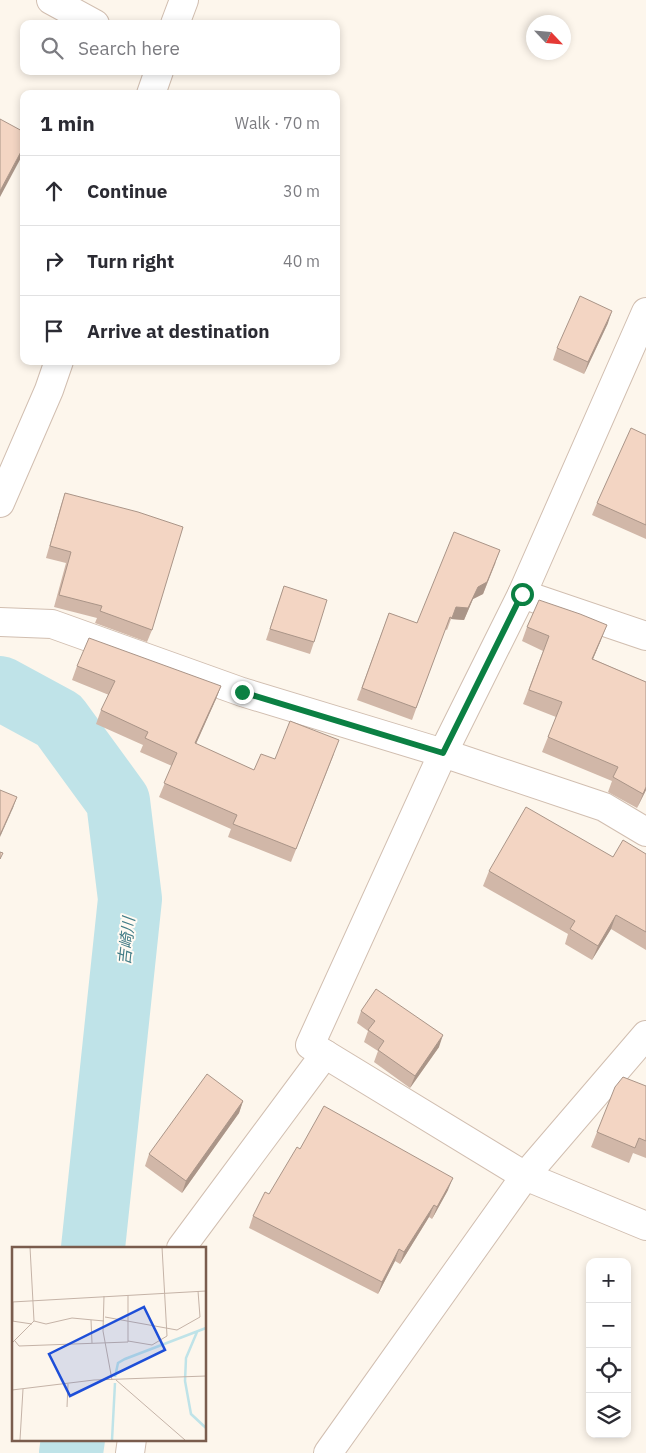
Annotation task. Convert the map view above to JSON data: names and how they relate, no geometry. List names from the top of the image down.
{
  "water": ["吉崎川"],
  "north": "bottom right",
  "page": {
    "search": "Search here",
    "heading": ["1 min", "Walk · 70 m"],
    "list": [
      ["Continue", "30 m"],
      ["Turn right", "40 m"],
      "Arrive at destination"
    ],
    "map_buttons": ["+", "−"]
  }
}
